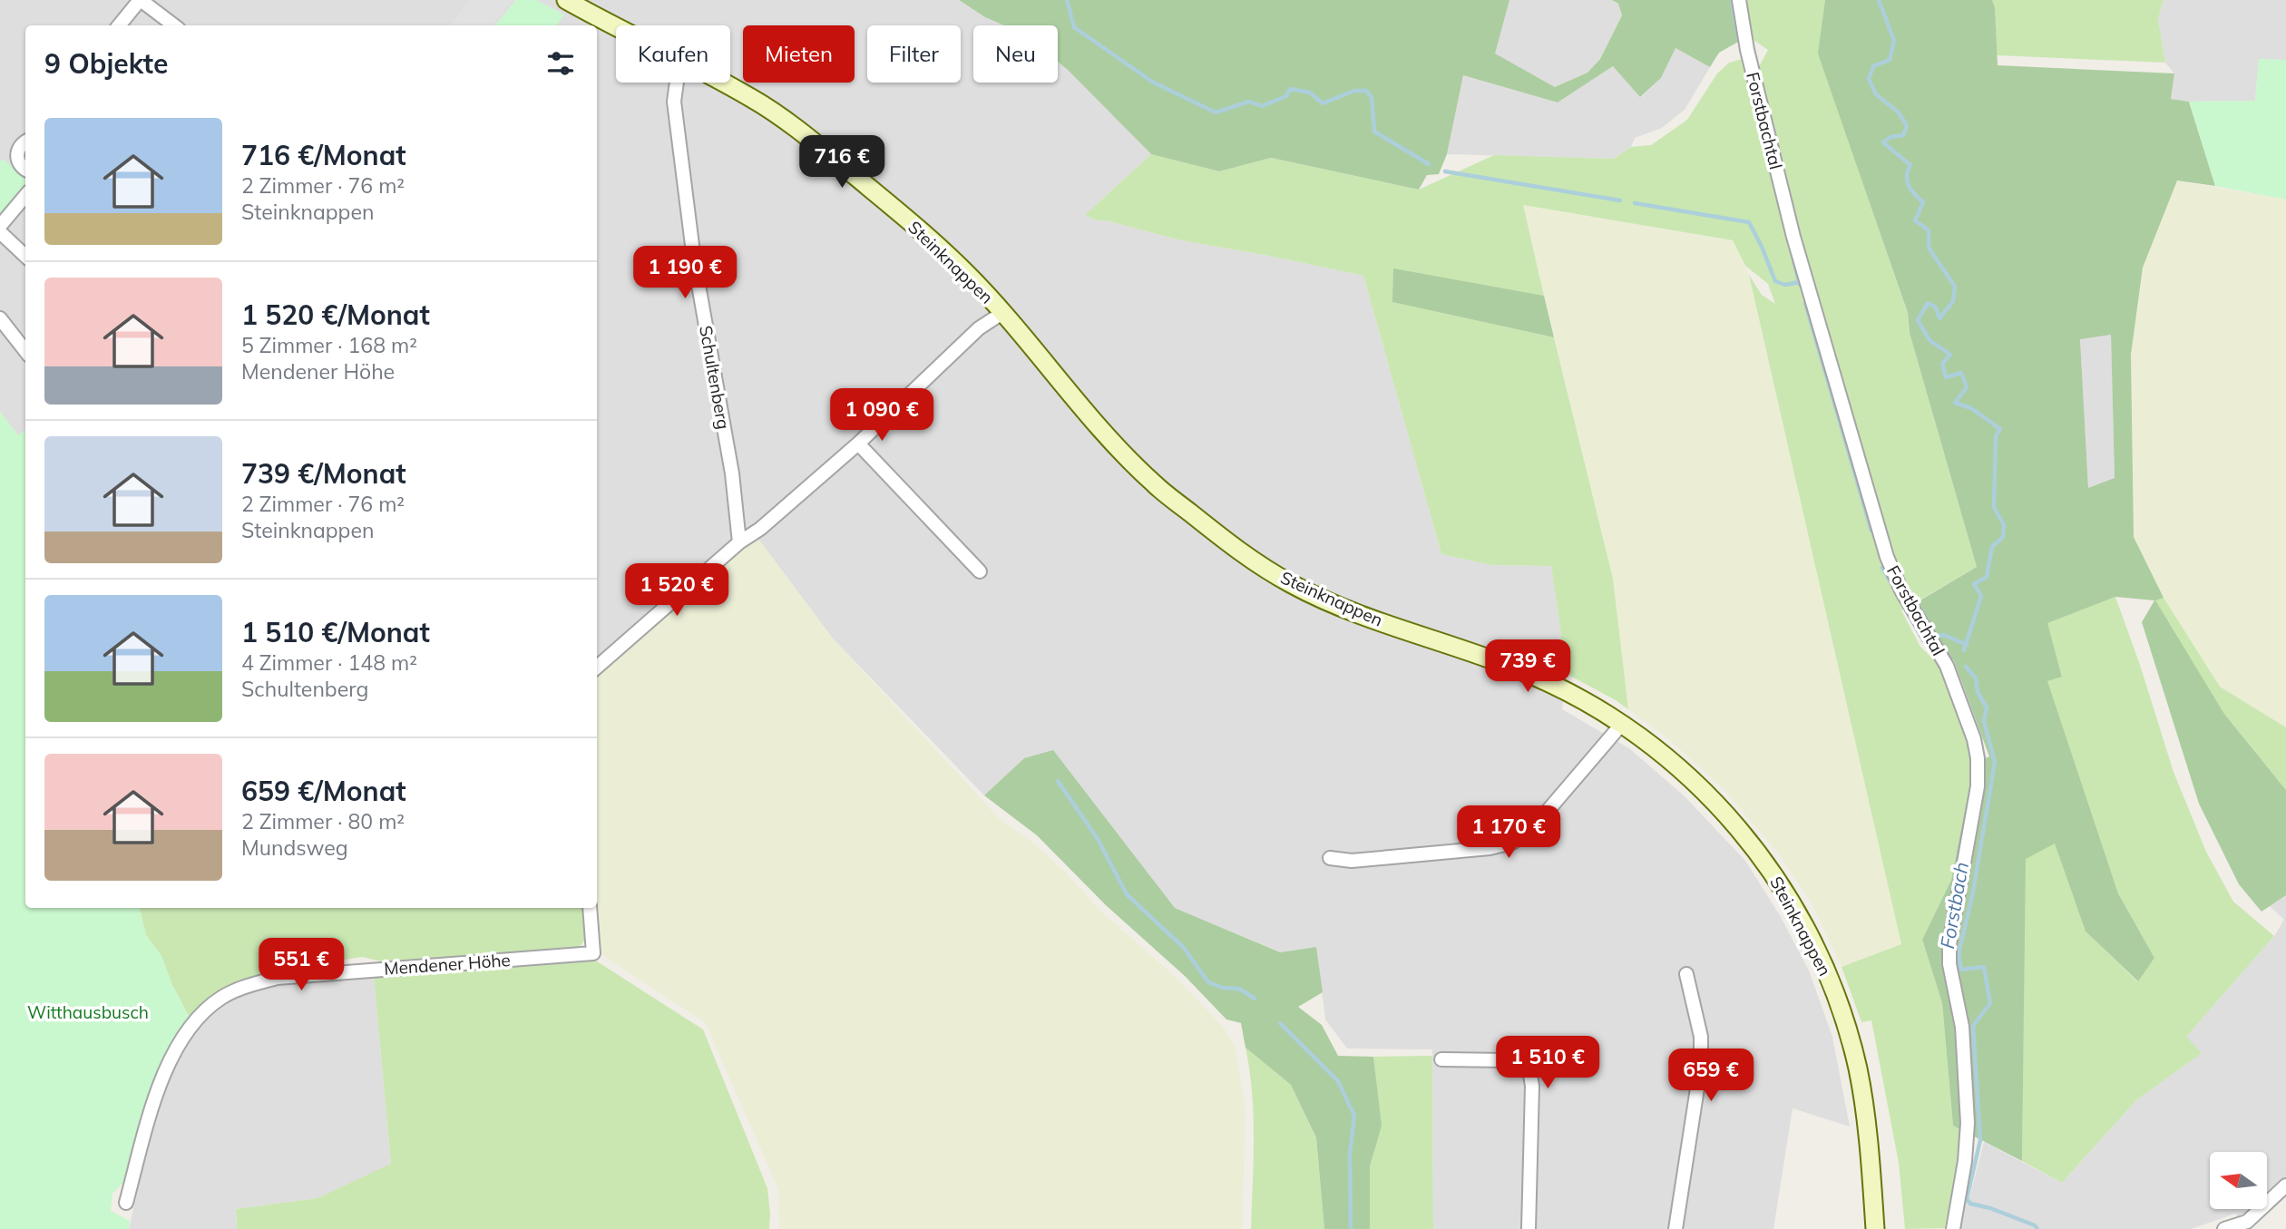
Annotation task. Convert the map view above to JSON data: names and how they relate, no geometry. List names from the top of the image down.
{
  "streets": {
    "street": [
      "Forstbachtal",
      "Steinknappen",
      "Schultenberg",
      "Mendener Höhe"
    ]
  },
  "water": ["Forstbach"],
  "parks": ["Witthausbusch"],
  "north": "left",
  "page": {
    "chip": [
      "Kaufen",
      "Mieten",
      "Filter",
      "Neu"
    ],
    "heading": "9 Objekte",
    "list": [
      {
        "name": "716 €/Monat",
        "note": "2 Zimmer · 76 m² · Steinknappen"
      },
      {
        "name": "1 520 €/Monat",
        "note": "5 Zimmer · 168 m² · Mendener Höhe"
      },
      {
        "name": "739 €/Monat",
        "note": "2 Zimmer · 76 m² · Steinknappen"
      },
      {
        "name": "1 510 €/Monat",
        "note": "4 Zimmer · 148 m² · Schultenberg"
      },
      {
        "name": "659 €/Monat",
        "note": "2 Zimmer · 80 m² · Mundsweg"
      }
    ],
    "price": [
      "716 €",
      "1 190 €",
      "1 090 €",
      "1 520 €",
      "739 €",
      "1 170 €",
      "551 €",
      "1 510 €",
      "659 €"
    ]
  }
}
